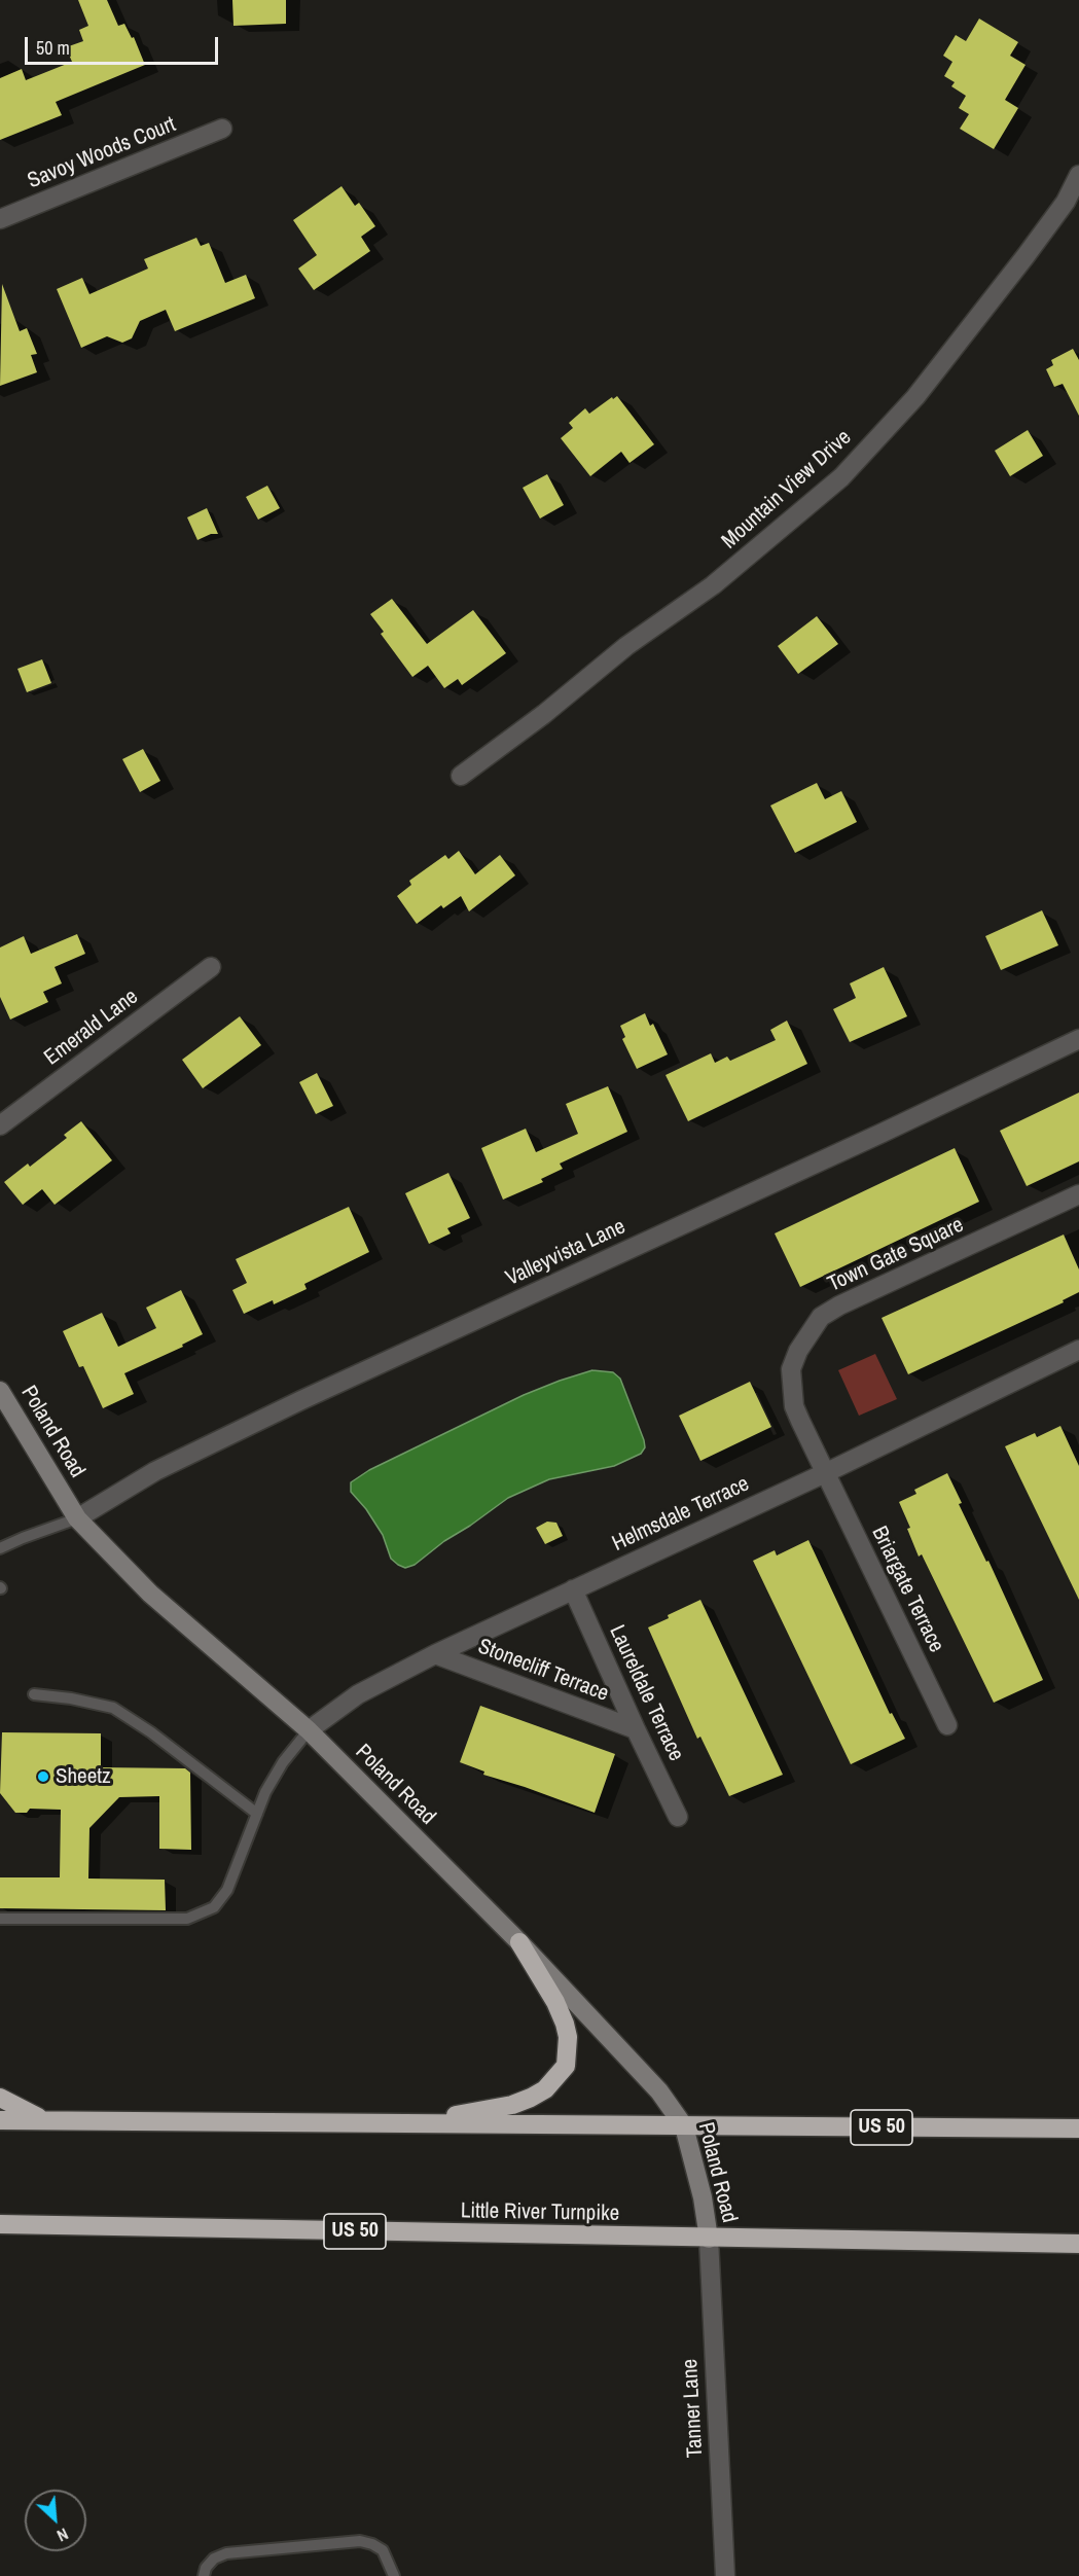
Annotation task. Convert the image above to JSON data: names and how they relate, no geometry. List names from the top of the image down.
{
  "streets": {
    "highway": ["US 50", "Little River Turnpike"],
    "street": [
      "Savoy Woods Court",
      "Mountain View Drive",
      "Emerald Lane",
      "Valleyvista Lane",
      "Town Gate Square",
      "Poland Road",
      "Helmsdale Terrace",
      "Briargate Terrace",
      "Stonecliff Terrace",
      "Laureldale Terrace",
      "Tanner Lane"
    ]
  },
  "crossings": [
    ["Valleyvista Lane", "Poland Road"],
    ["Town Gate Square", "Helmsdale Terrace"],
    ["Town Gate Square", "Briargate Terrace"],
    ["Poland Road", "Helmsdale Terrace"],
    ["Poland Road", "US 50"],
    ["Poland Road", "Little River Turnpike"],
    ["Poland Road", "Tanner Lane"],
    ["Helmsdale Terrace", "Briargate Terrace"],
    ["Helmsdale Terrace", "Stonecliff Terrace"],
    ["Helmsdale Terrace", "Laureldale Terrace"],
    ["Stonecliff Terrace", "Laureldale Terrace"],
    ["Little River Turnpike", "Tanner Lane"]
  ],
  "places": ["Sheetz"],
  "scale_bar": "50 m",
  "north": "bottom right"
}
